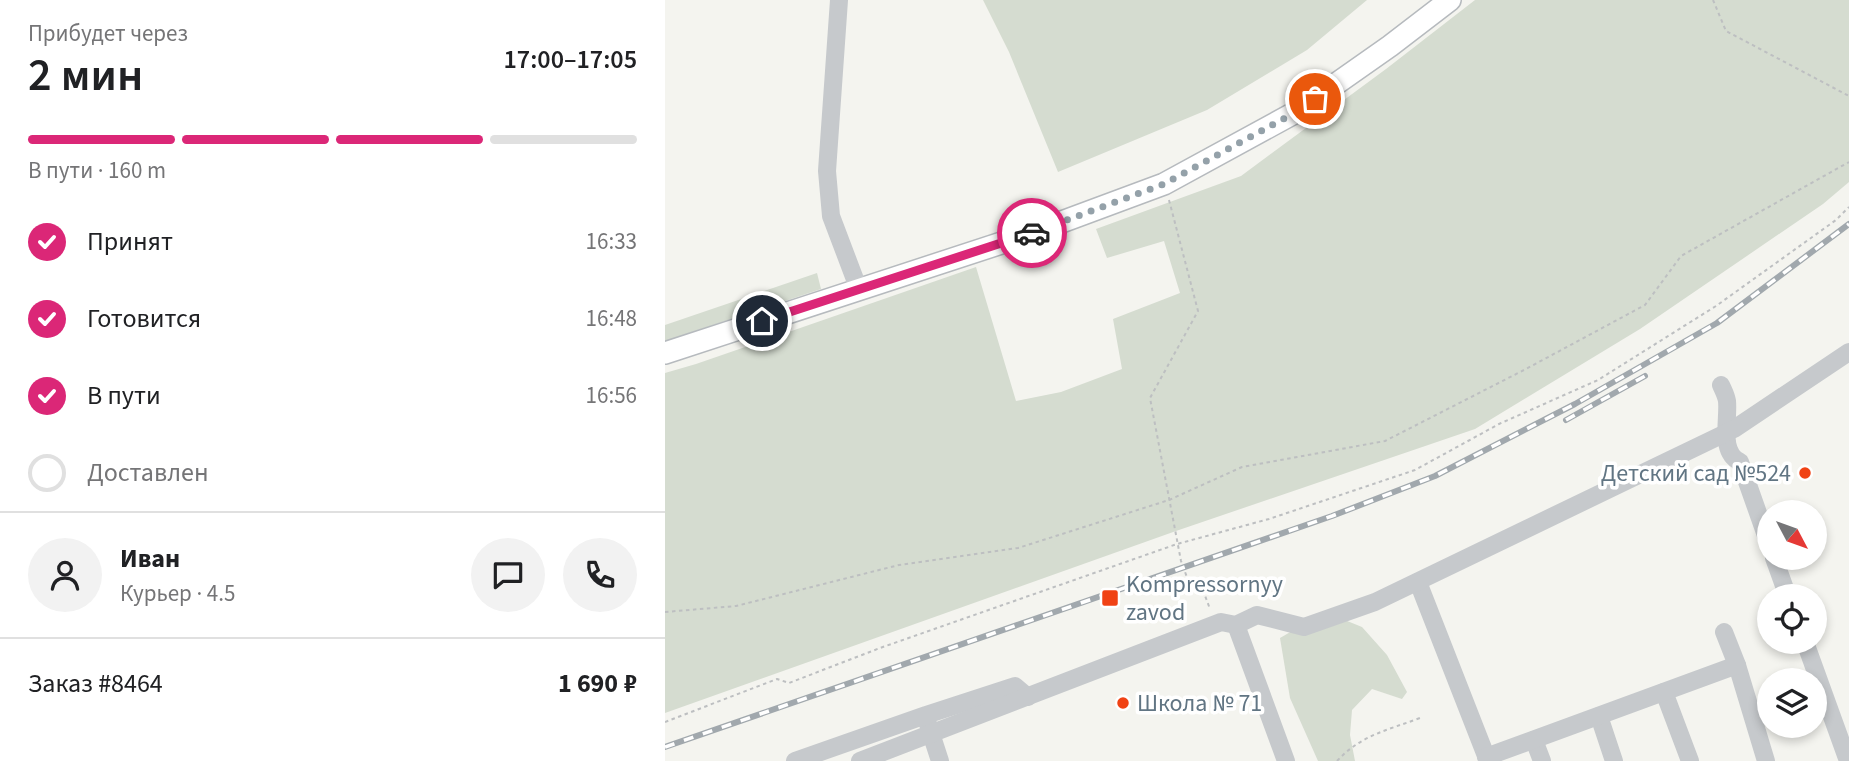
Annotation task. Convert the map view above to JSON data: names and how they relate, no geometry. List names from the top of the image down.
{
  "places": {
    "other": ["Детский сад №524", "Школа № 71"],
    "transit": ["Kompressornyy zavod"]
  },
  "north": "bottom right",
  "page": {
    "heading": ["2 мин", "Прибудет через", "17:00–17:05"],
    "panel": [
      "Иван",
      "Курьер · 4.5",
      "Заказ #8464",
      "1 690 ₽"
    ],
    "bar": "В пути · 160 m",
    "list": [
      ["Принят", "16:33"],
      ["Готовится", "16:48"],
      ["В пути", "16:56"],
      "Доставлен"
    ]
  }
}
